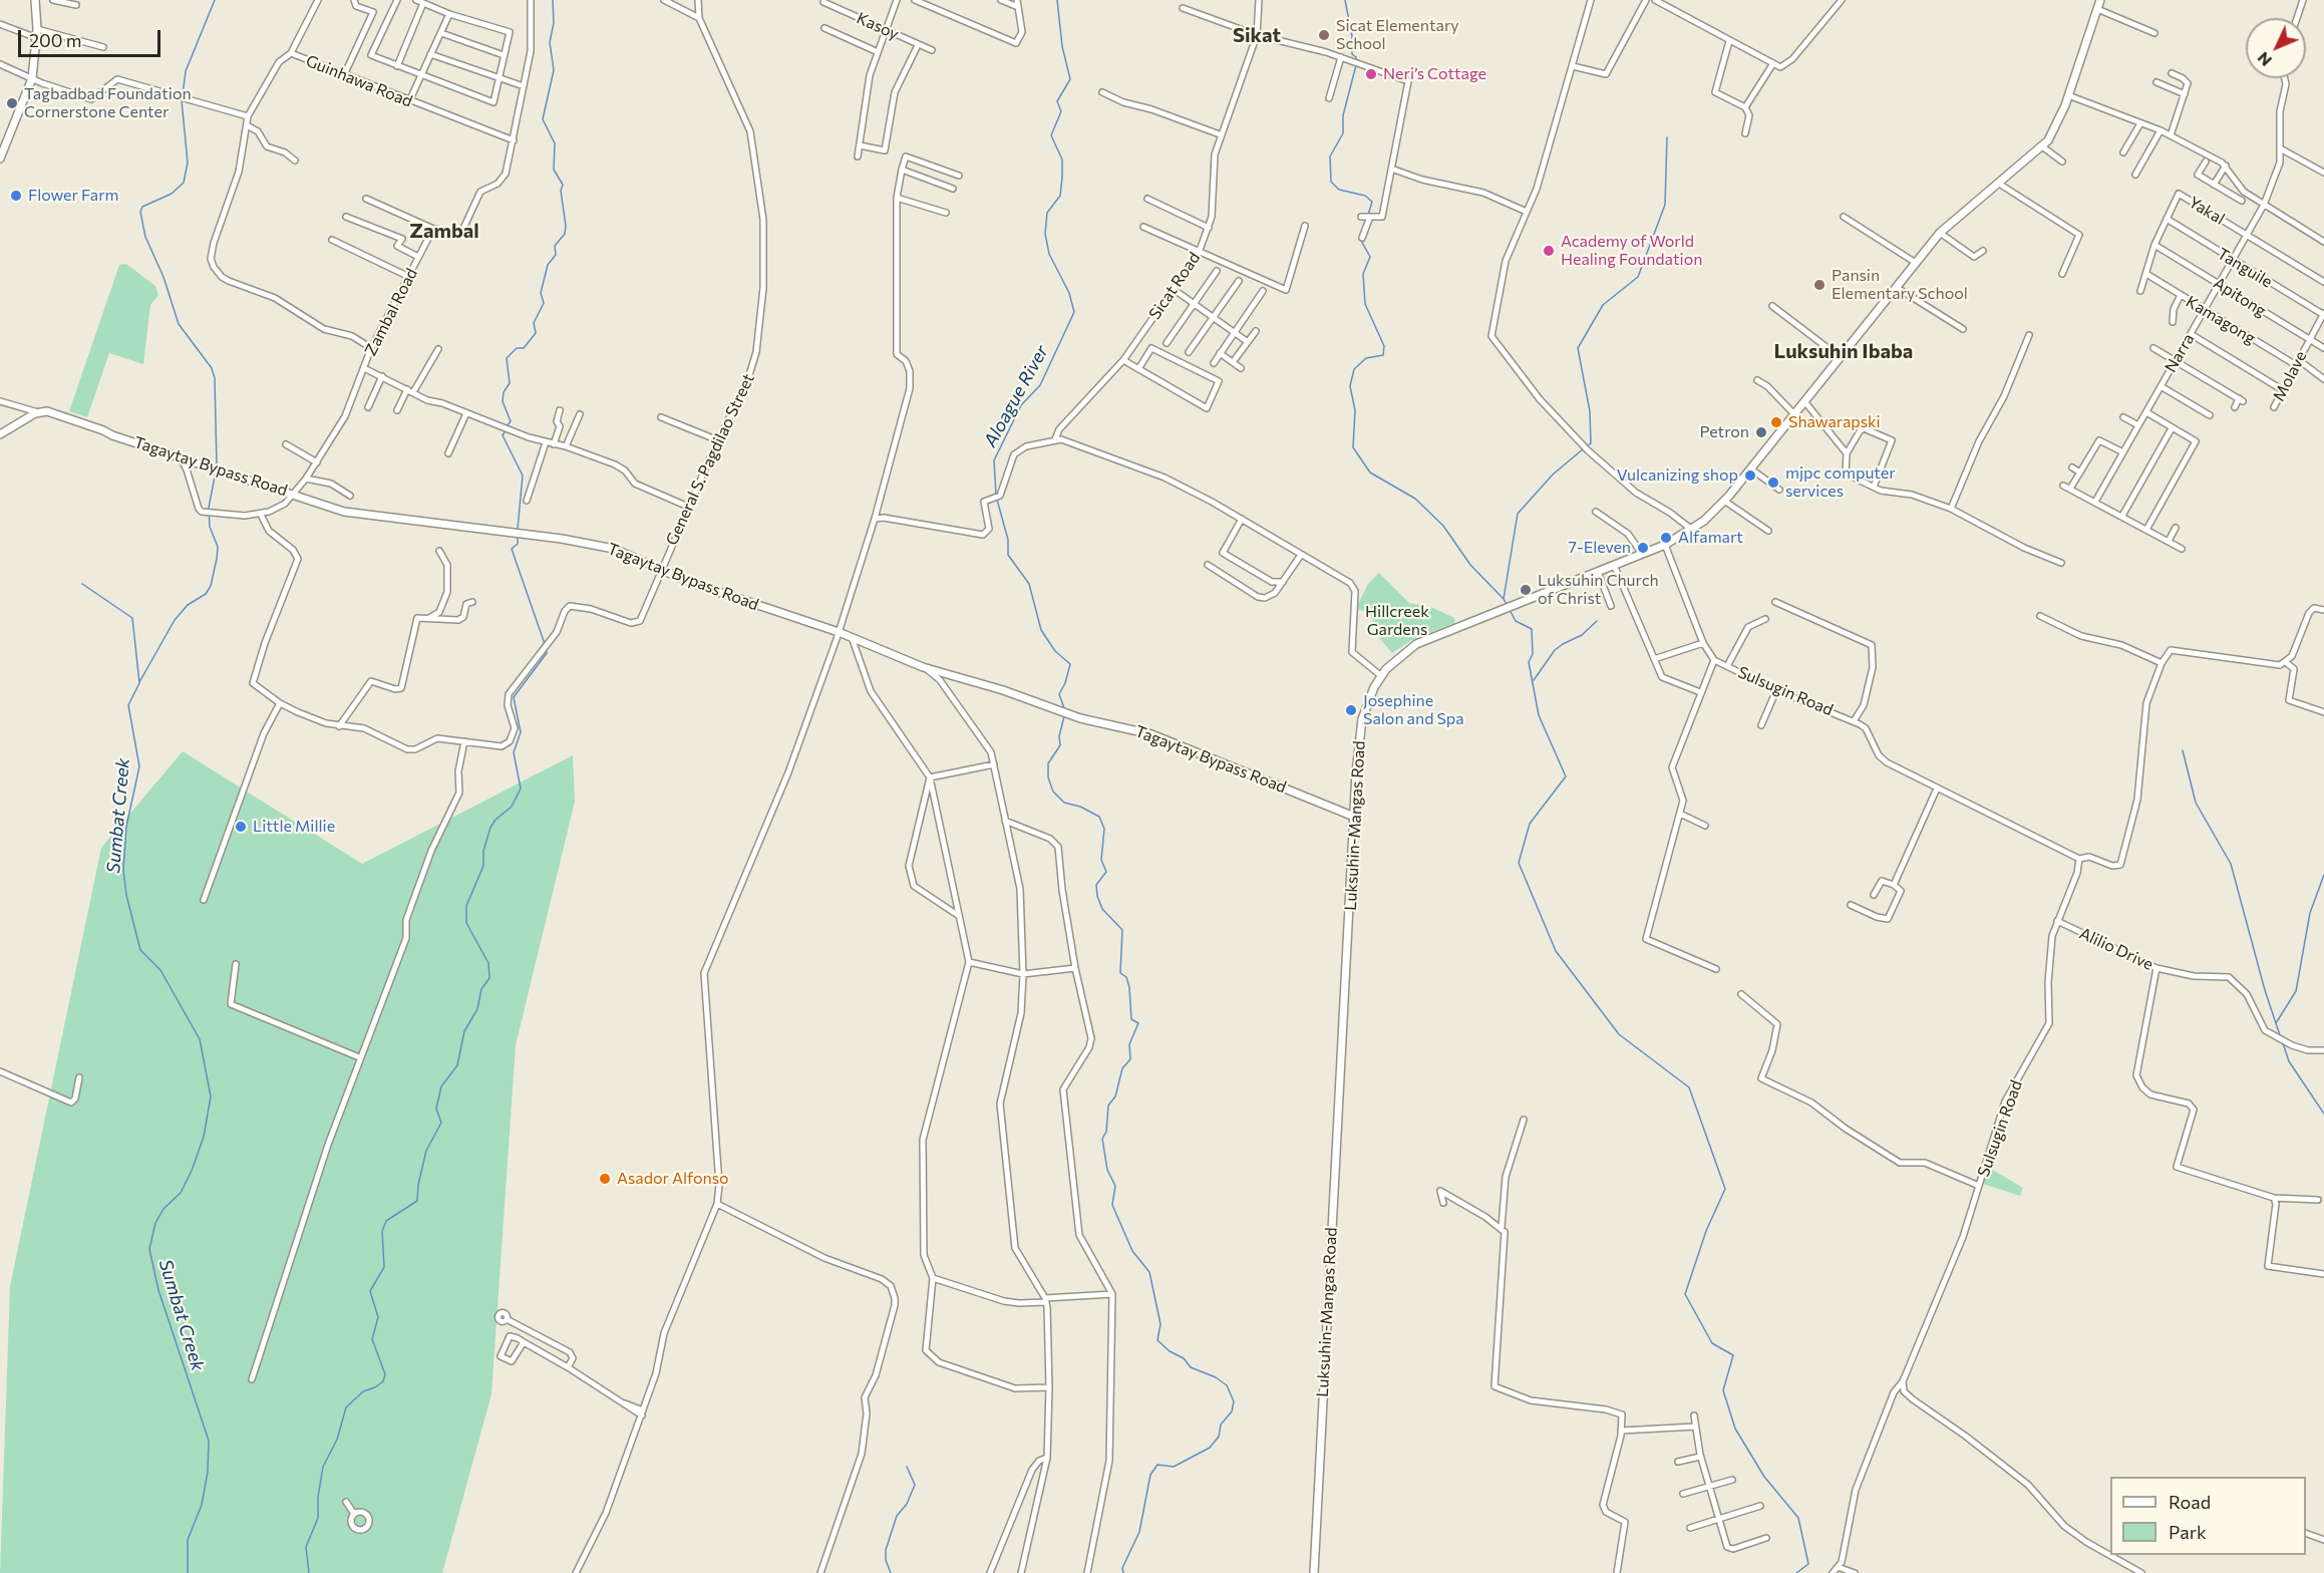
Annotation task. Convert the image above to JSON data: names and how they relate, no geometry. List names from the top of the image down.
{
  "streets": {
    "main road": ["Tagaytay Bypass Road", "Luksuhin-Mangas Road"],
    "street": [
      "Kasoy",
      "Guinhawa Road",
      "Yakal",
      "Tanguile",
      "Sicat Road",
      "Apitong",
      "Zambal Road",
      "Kamagong",
      "Narra",
      "Molave",
      "General S. Pagdilao Street",
      "Sulsugin Road",
      "Alilio Drive"
    ]
  },
  "crossings": [
    ["Yakal", "Tanguile"],
    ["Yakal", "Apitong"],
    ["Yakal", "Kamagong"],
    ["Yakal", "Narra"],
    ["Tanguile", "Narra"],
    ["Tanguile", "Molave"],
    ["Apitong", "Narra"],
    ["Apitong", "Molave"],
    ["Zambal Road", "General S. Pagdilao Street"],
    ["Zambal Road", "Tagaytay Bypass Road"],
    ["Kamagong", "Narra"],
    ["Kamagong", "Molave"],
    ["General S. Pagdilao Street", "Tagaytay Bypass Road"],
    ["Tagaytay Bypass Road", "Luksuhin-Mangas Road"],
    ["Sulsugin Road", "Alilio Drive"]
  ],
  "districts": ["Sikat", "Zambal", "Luksuhin Ibaba"],
  "water": ["Aloague River", "Sumbat Creek"],
  "parks": ["Hillcreek Gardens"],
  "places": [
    "Sicat Elementary School",
    "Neri’s Cottage",
    "Tagbadbad Foundation Cornerstone Center",
    "Flower Farm",
    "Academy of World Healing Foundation",
    "Pansin Elementary School",
    "Shawarapski",
    "Petron",
    "Vulcanizing shop",
    "mjpc computer services",
    "Alfamart",
    "7-Eleven",
    "Luksuhin Church of Christ",
    "Josephine Salon and Spa",
    "Little Millie",
    "Asador Alfonso"
  ],
  "legend": ["Road", "Park"],
  "scale_bar": "200 m",
  "north": "bottom left"
}
